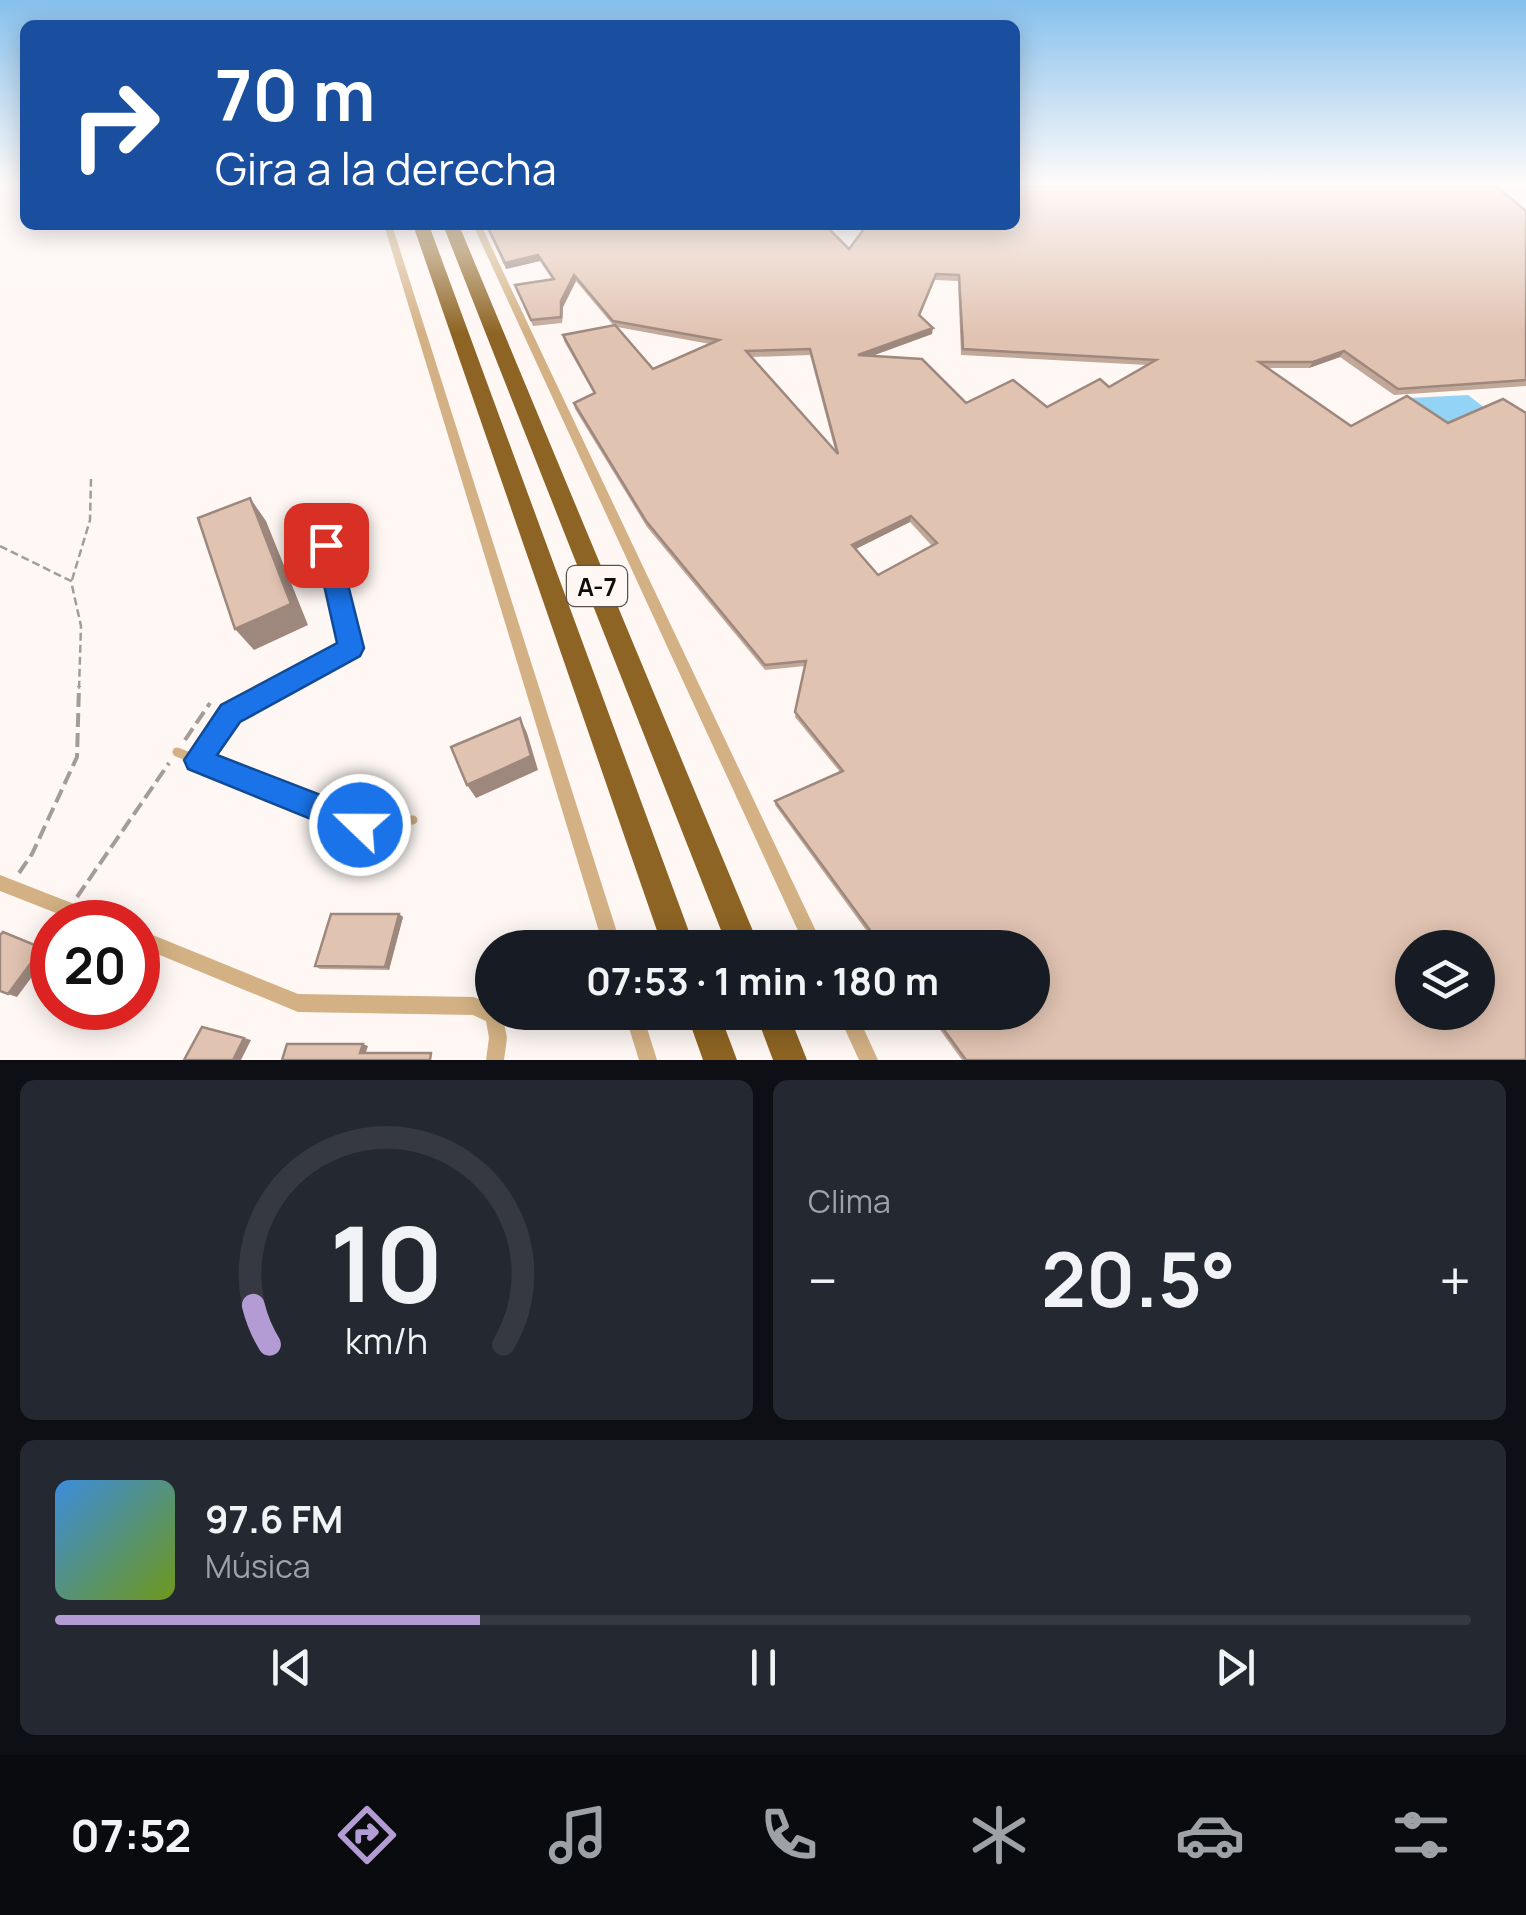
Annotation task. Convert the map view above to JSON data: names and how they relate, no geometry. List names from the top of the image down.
{
  "streets": {
    "highway": ["A-7"]
  },
  "page": {
    "turn": ["70 m", "Gira a la derecha"],
    "limit": "20",
    "trip": "07:53 · 1 min · 180 m",
    "tile": "Clima",
    "heat": ["−", "20.5°", "+"],
    "song": ["97.6 FM", "Música"],
    "tabs": "07:52",
    "gauge": ["10", "km/h"]
  }
}
